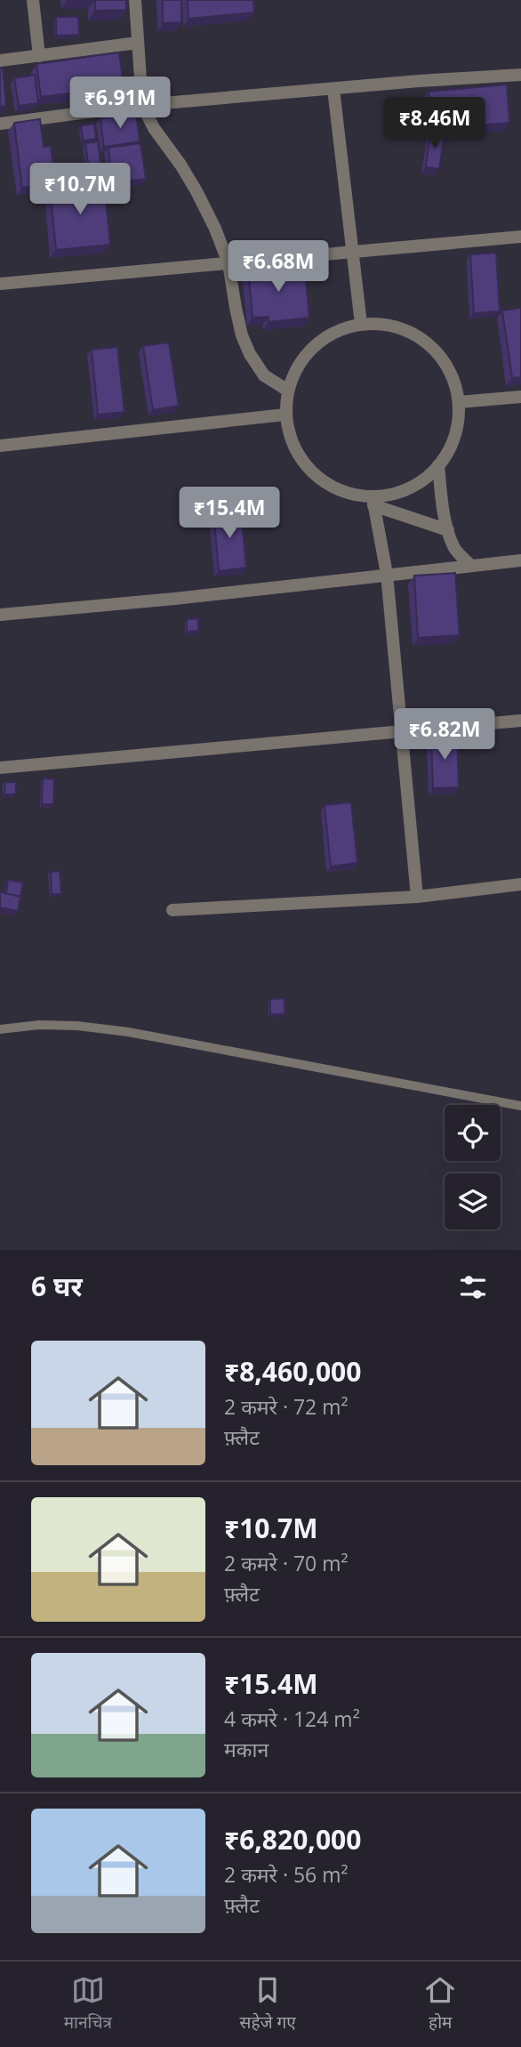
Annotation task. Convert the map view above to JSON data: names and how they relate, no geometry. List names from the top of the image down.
{
  "page": {
    "price": [
      "₹6.91M",
      "₹8.46M",
      "₹10.7M",
      "₹6.68M",
      "₹15.4M",
      "₹6.82M"
    ],
    "heading": "6 घर",
    "list": [
      {
        "name": "₹8,460,000",
        "note": "2 कमरे · 72 m² · फ़्लैट"
      },
      {
        "name": "₹10.7M",
        "note": "2 कमरे · 70 m² · फ़्लैट"
      },
      {
        "name": "₹15.4M",
        "note": "4 कमरे · 124 m² · मकान"
      },
      {
        "name": "₹6,820,000",
        "note": "2 कमरे · 56 m² · फ़्लैट"
      }
    ],
    "tabs": ["मानचित्र", "सहेजे गए", "होम"]
  }
}
